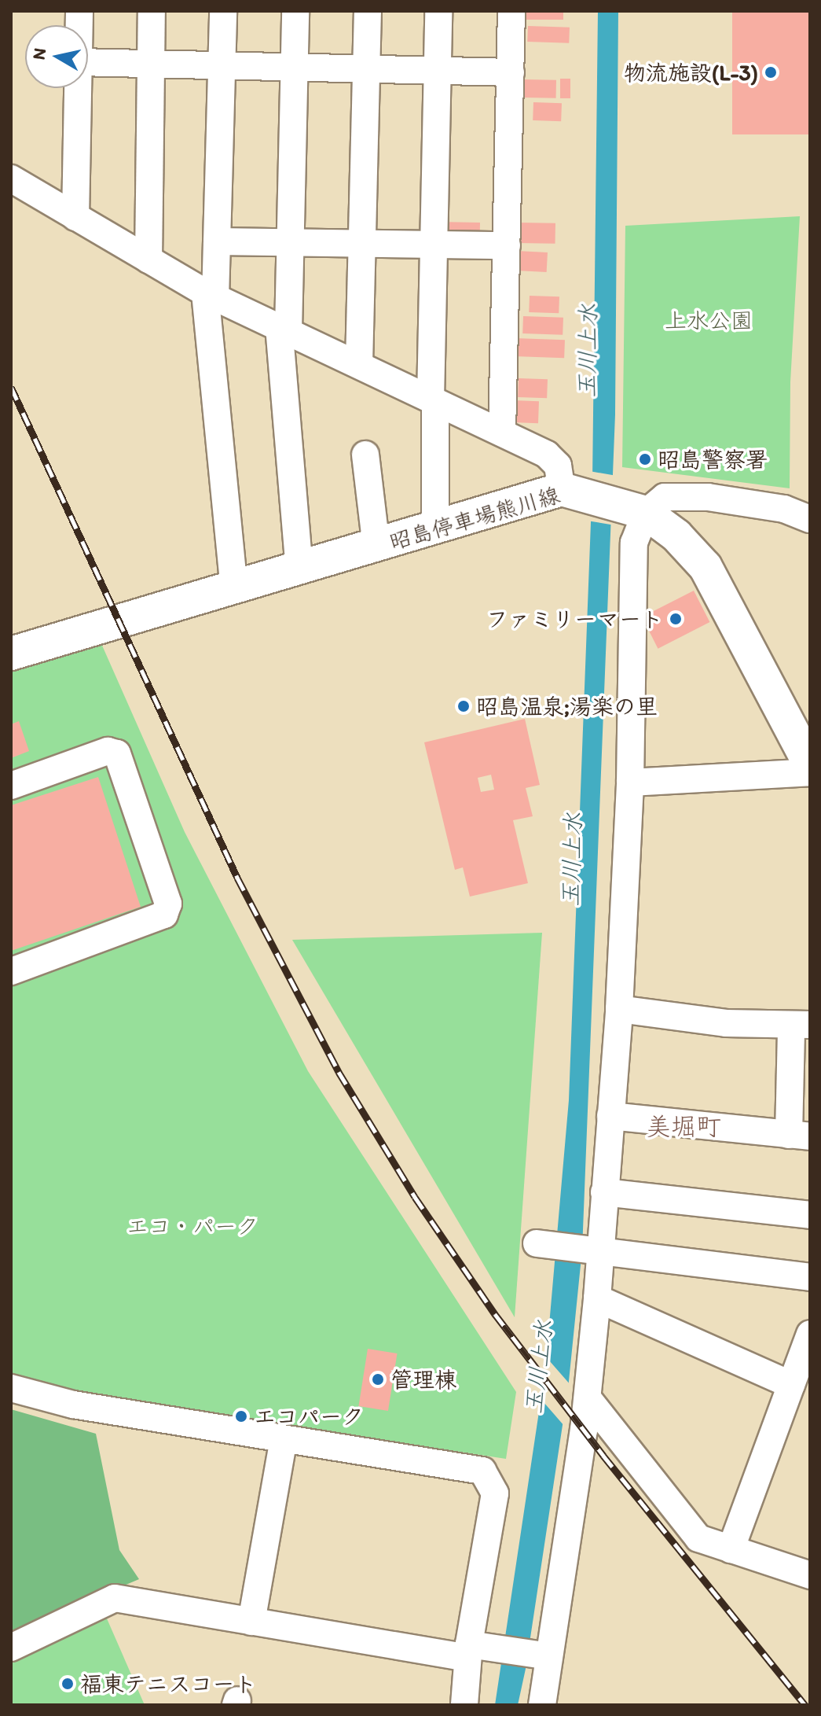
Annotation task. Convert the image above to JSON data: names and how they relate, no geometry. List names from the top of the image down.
{
  "streets": {
    "main road": ["昭島停車場熊川線"]
  },
  "districts": ["美堀町"],
  "water": ["玉川上水"],
  "parks": ["上水公園", "エコ・パーク"],
  "places": [
    "物流施設(L-3)",
    "昭島警察署",
    "ファミリーマート",
    "昭島温泉;湯楽の里",
    "管理棟",
    "エコパーク",
    "福東テニスコート"
  ],
  "north": "left"
}
